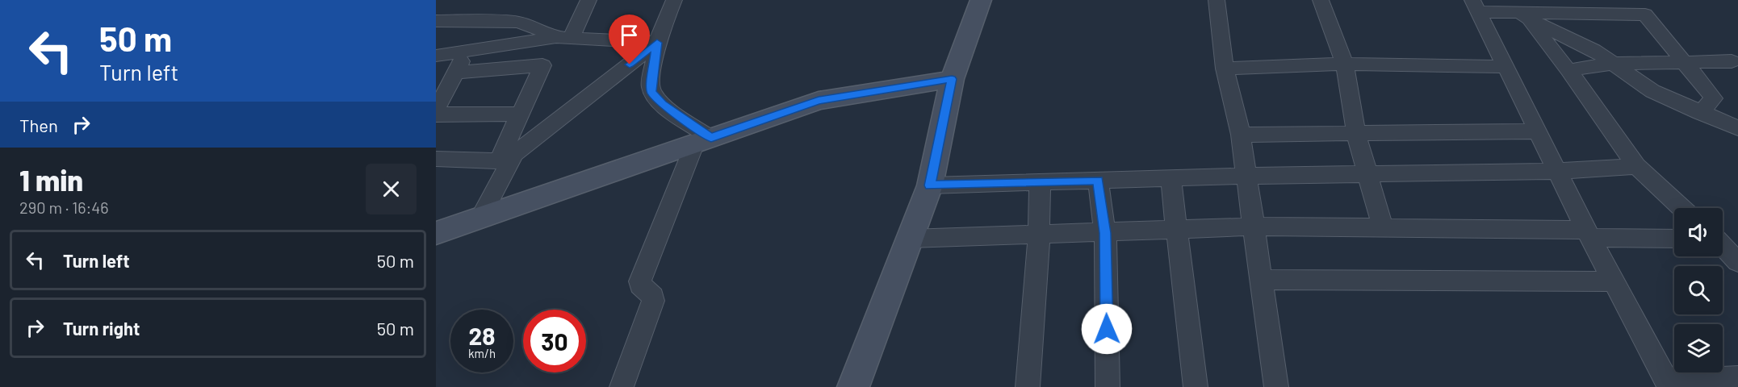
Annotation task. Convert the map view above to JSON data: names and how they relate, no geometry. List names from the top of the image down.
{
  "page": {
    "turn": ["50 m", "Turn left"],
    "then": "Then",
    "heading": ["1 min", "290 m · 16:46"],
    "list": [
      {
        "name": "Turn left",
        "value": "50 m"
      },
      {
        "name": "Turn right",
        "value": "50 m"
      }
    ],
    "speed": "28 km/h",
    "limit": "30"
  }
}
